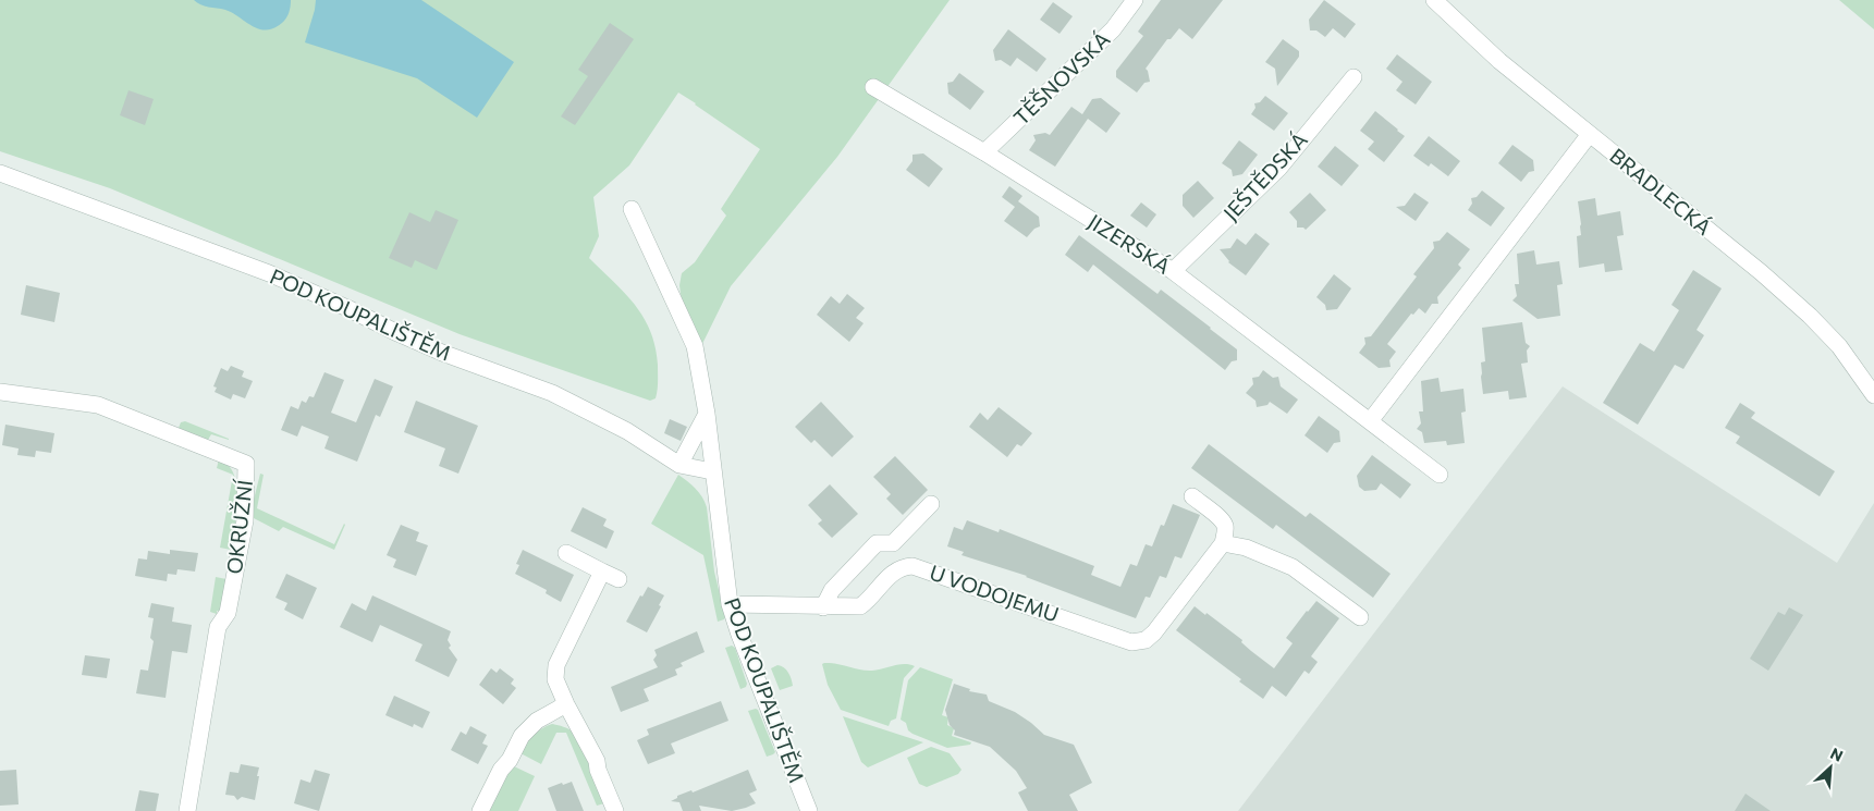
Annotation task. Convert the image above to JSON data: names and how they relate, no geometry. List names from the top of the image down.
{
  "streets": {
    "street": [
      "TĚŠNOVSKÁ",
      "JEŠTĚDSKÁ",
      "BRADLECKÁ",
      "JIZERSKÁ",
      "POD KOUPALIŠTĚM",
      "OKRUŽNÍ",
      "U VODOJEMU"
    ]
  },
  "crossings": [
    ["TĚŠNOVSKÁ", "JIZERSKÁ"],
    ["JEŠTĚDSKÁ", "JIZERSKÁ"],
    ["POD KOUPALIŠTĚM", "U VODOJEMU"]
  ],
  "north": "top right"
}
